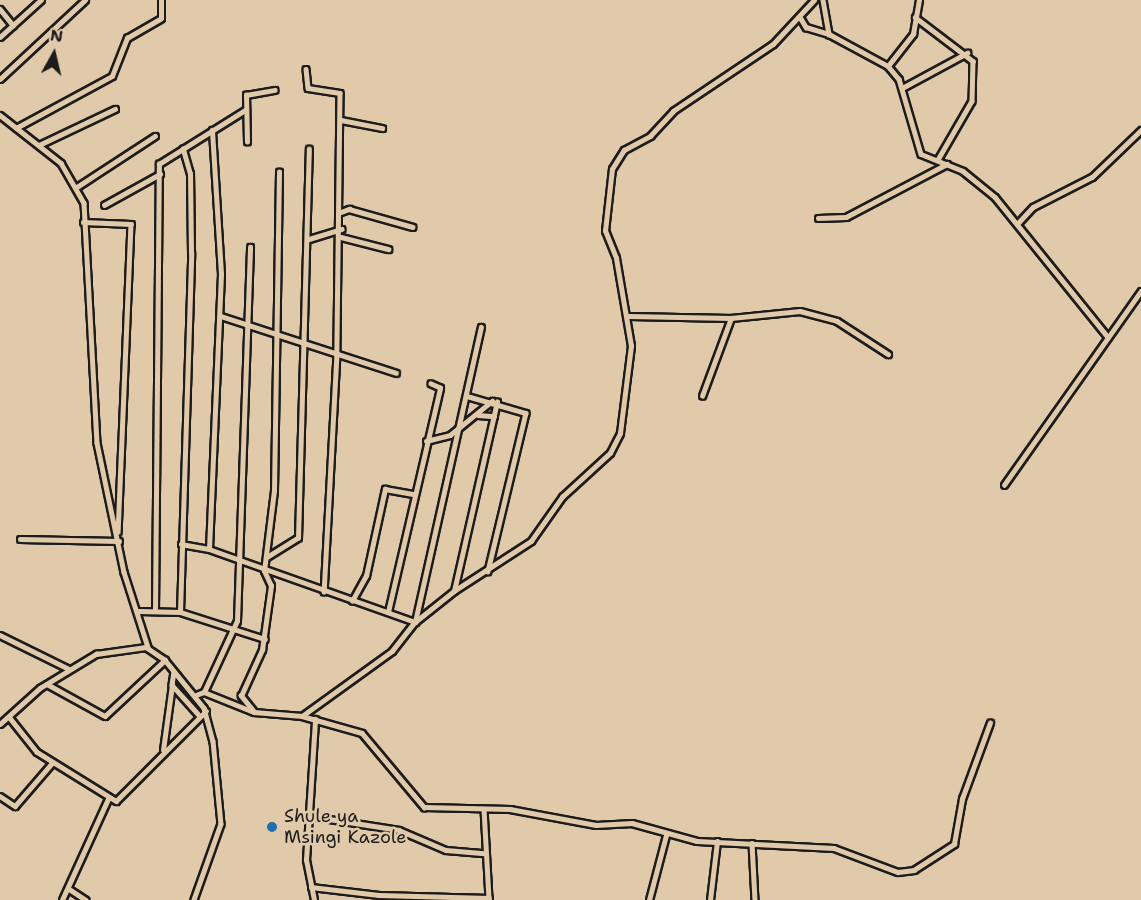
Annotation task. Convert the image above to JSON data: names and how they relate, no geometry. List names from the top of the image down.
{
  "places": ["Shule ya Msingi Kazole"],
  "north": "top"
}
